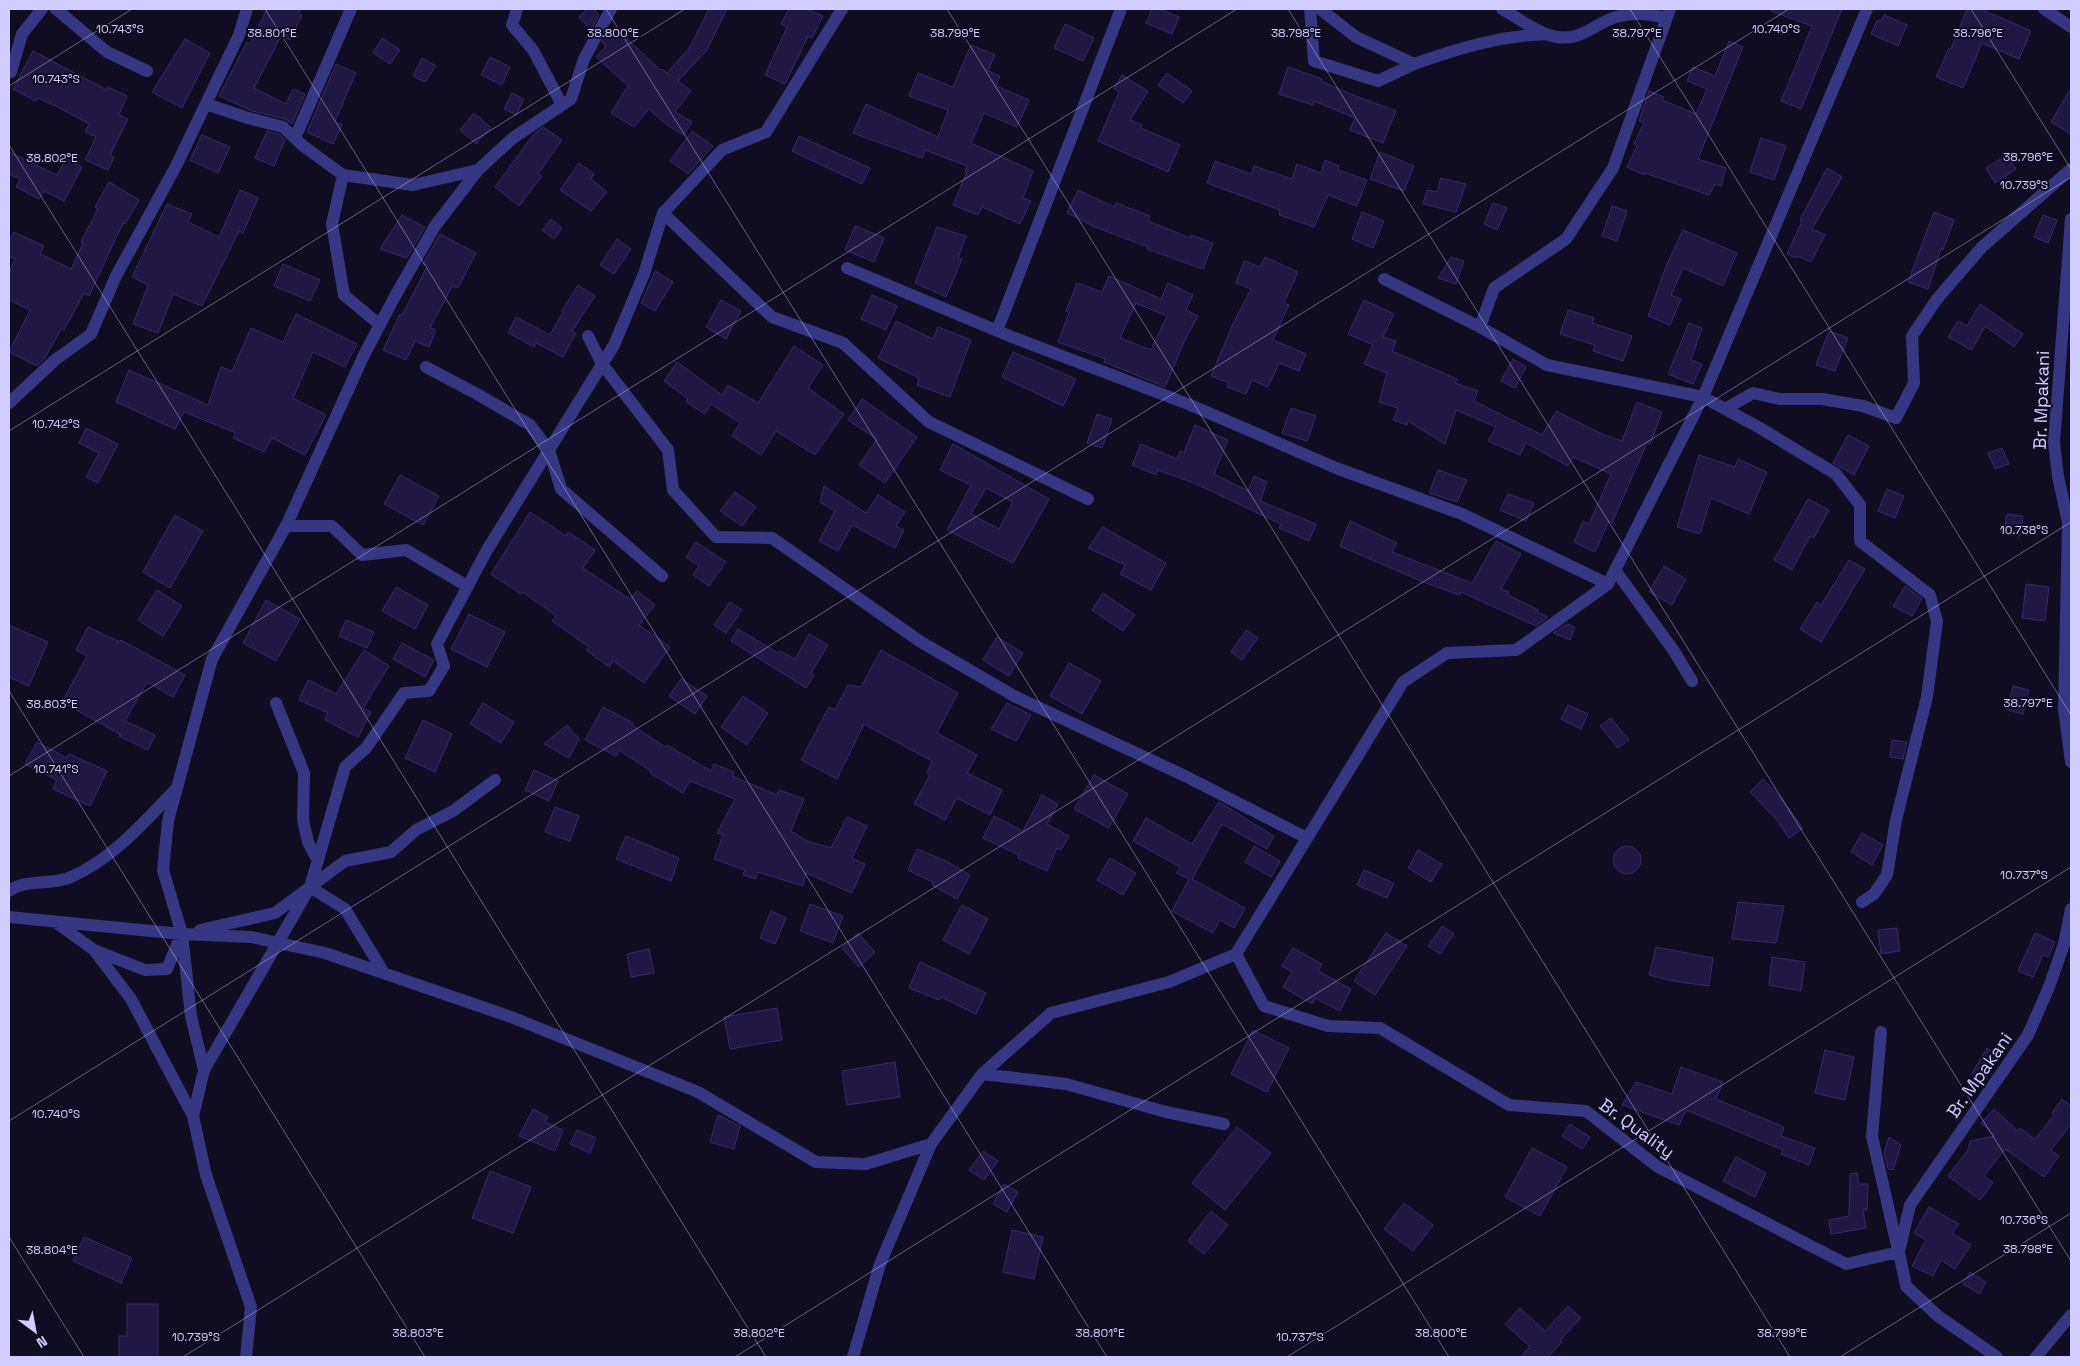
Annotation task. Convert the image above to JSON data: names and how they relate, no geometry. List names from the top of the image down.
{
  "streets": {
    "street": ["Br. Mpakani", "Br. Quality"]
  },
  "crossings": [
    ["Br. Mpakani", "Br. Quality"]
  ],
  "north": "bottom right",
  "coordinates": [
    "10.743°S",
    "10.740°S",
    "38.796°E",
    "38.801°E",
    "38.800°E",
    "38.799°E",
    "38.798°E",
    "38.797°E",
    "38.802°E",
    "10.739°S",
    "10.742°S",
    "10.738°S",
    "38.803°E",
    "10.741°S",
    "10.737°S",
    "10.736°S",
    "38.804°E"
  ]
}
